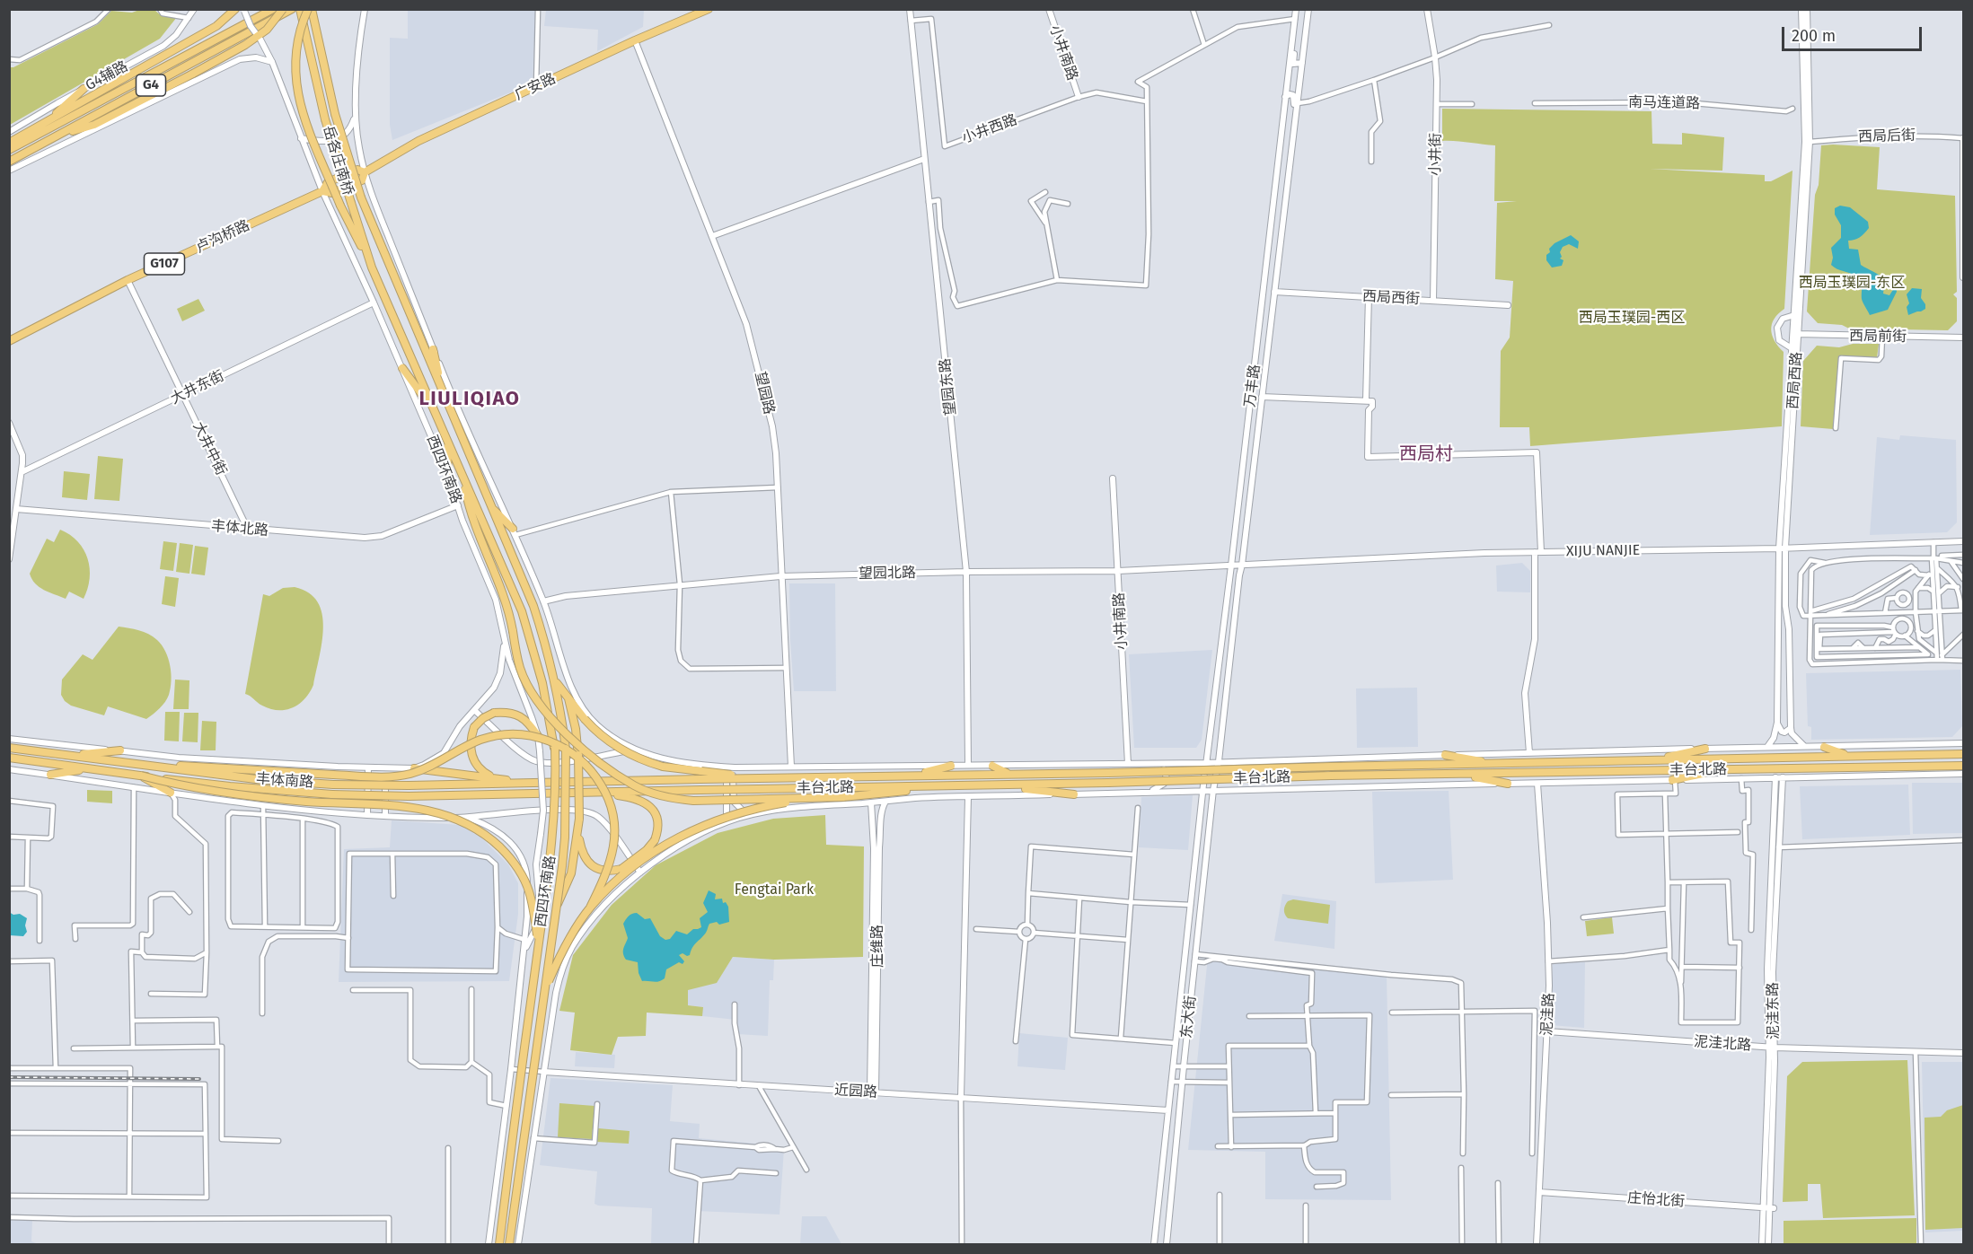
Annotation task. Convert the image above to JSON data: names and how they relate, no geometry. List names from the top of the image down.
{
  "streets": {
    "highway": [
      "G4",
      "广安路",
      "岳各庄南桥",
      "卢沟桥路",
      "G107",
      "西四环南路",
      "丰台北路",
      "丰体南路"
    ],
    "street": [
      "小井南路",
      "G4辅路",
      "南马连道路",
      "小井西路",
      "西局后街",
      "小井街",
      "西局西街",
      "西局前街",
      "西局西路",
      "万丰路",
      "望园东路",
      "大井东街",
      "望园路",
      "大井中街",
      "丰体北路",
      "XIJU NANJIE",
      "望园北路",
      "庄维路",
      "泥洼东路",
      "泥洼路",
      "东大街",
      "泥洼北路",
      "近园路",
      "庄怡北街"
    ]
  },
  "crossings": [
    ["小井南路", "小井西路"],
    ["小井南路", "望园北路"],
    ["小井南路", "丰台北路"],
    ["广安路", "G107"],
    ["广安路", "望园路"],
    ["小井西路", "望园东路"],
    ["西局后街", "西局西路"],
    ["小井街", "西局西街"],
    ["岳各庄南桥", "西四环南路"],
    ["卢沟桥路", "G107"],
    ["卢沟桥路", "大井中街"],
    ["卢沟桥路", "西四环南路"],
    ["G107", "西四环南路"],
    ["西局西街", "万丰路"],
    ["西局前街", "西局西路"],
    ["西局西路", "XIJU NANJIE"],
    ["西局西路", "丰台北路"],
    ["万丰路", "XIJU NANJIE"],
    ["万丰路", "望园北路"],
    ["万丰路", "丰台北路"],
    ["万丰路", "东大街"],
    ["望园东路", "望园北路"],
    ["望园东路", "丰台北路"],
    ["大井东街", "大井中街"],
    ["大井东街", "西四环南路"],
    ["望园路", "望园北路"],
    ["望园路", "丰台北路"],
    ["大井中街", "丰体北路"],
    ["西四环南路", "丰体北路"],
    ["XIJU NANJIE", "望园北路"],
    ["丰台北路", "丰体南路"],
    ["丰台北路", "庄维路"],
    ["丰台北路", "泥洼东路"],
    ["丰台北路", "泥洼路"],
    ["丰台北路", "东大街"],
    ["庄维路", "近园路"],
    ["泥洼东路", "泥洼北路"],
    ["泥洼东路", "庄怡北街"],
    ["泥洼路", "泥洼北路"],
    ["泥洼路", "庄怡北街"],
    ["东大街", "近园路"]
  ],
  "districts": ["LIULIQIAO", "西局村"],
  "parks": ["西局玉璞园-东区", "西局玉璞园-西区", "Fengtai Park"],
  "scale_bar": "200 m"
}
